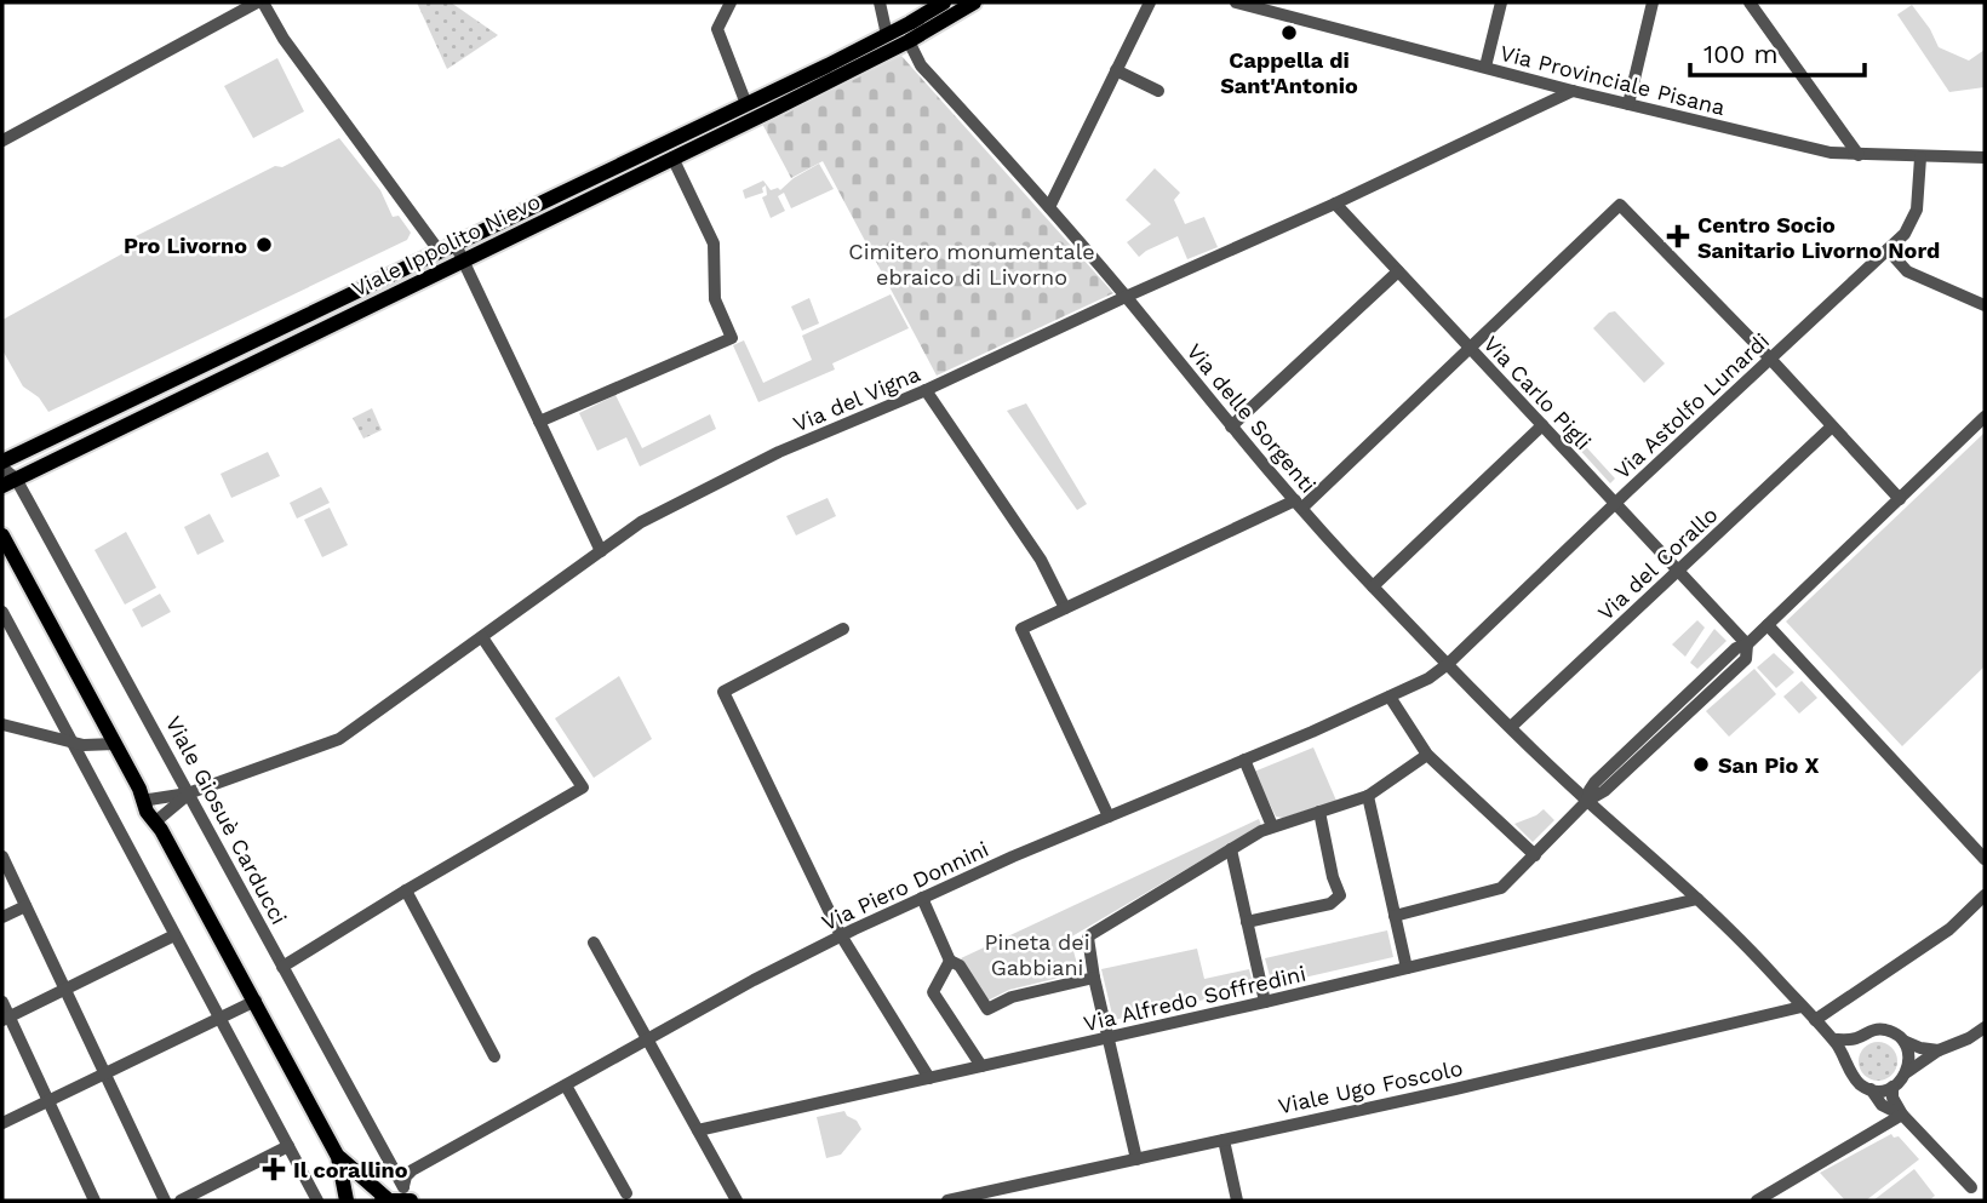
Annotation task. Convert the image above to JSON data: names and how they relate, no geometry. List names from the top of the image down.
{
  "streets": {
    "main road": ["Viale Ippolito Nievo"],
    "street": [
      "Via Provinciale Pisana",
      "Via Carlo Pigli",
      "Via del Vigna",
      "Via Astolfo Lunardi",
      "Via delle Sorgenti",
      "Via del Corallo",
      "Viale Giosuè Carducci",
      "Via Piero Donnini",
      "Via Alfredo Soffredini",
      "Viale Ugo Foscolo"
    ]
  },
  "crossings": [
    ["Via Provinciale Pisana", "Via del Vigna"],
    ["Via Provinciale Pisana", "Via Astolfo Lunardi"],
    ["Viale Ippolito Nievo", "Via delle Sorgenti"],
    ["Viale Ippolito Nievo", "Viale Giosuè Carducci"],
    ["Via Carlo Pigli", "Via del Vigna"],
    ["Via Carlo Pigli", "Via Astolfo Lunardi"],
    ["Via Carlo Pigli", "Via del Corallo"],
    ["Via del Vigna", "Via delle Sorgenti"],
    ["Via del Vigna", "Viale Giosuè Carducci"],
    ["Via Astolfo Lunardi", "Via delle Sorgenti"],
    ["Via Astolfo Lunardi", "Via Piero Donnini"],
    ["Via delle Sorgenti", "Via del Corallo"],
    ["Via delle Sorgenti", "Via Piero Donnini"],
    ["Via delle Sorgenti", "Via Alfredo Soffredini"],
    ["Via delle Sorgenti", "Viale Ugo Foscolo"],
    ["Viale Giosuè Carducci", "Via Piero Donnini"]
  ],
  "parks": ["Cimitero monumentale ebraico di Livorno", "Pineta dei Gabbiani"],
  "places": {
    "other": ["Cappella di Sant'Antonio", "Pro Livorno", "San Pio X"],
    "health": ["Centro Socio Sanitario Livorno Nord", "Il corallino"]
  },
  "scale_bar": "100 m"
}
